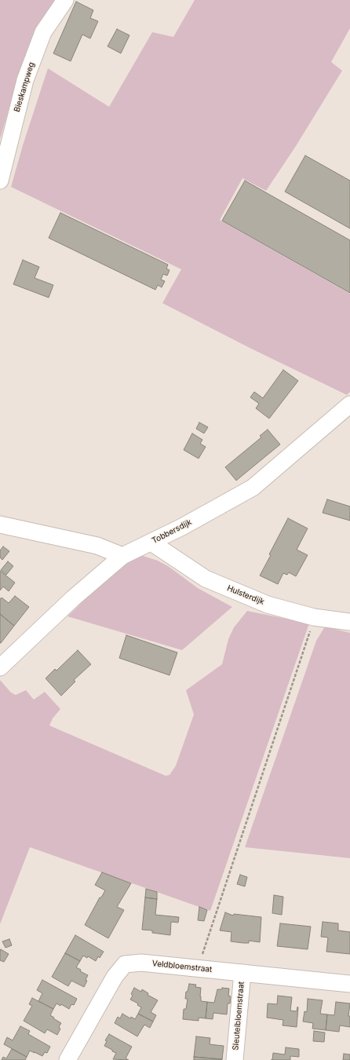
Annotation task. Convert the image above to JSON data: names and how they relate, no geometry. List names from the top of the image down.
{
  "streets": {
    "street": [
      "Bieskampweg",
      "Tobbersdijk",
      "Hulsterdijk",
      "Veldbloemstraat",
      "Sleutelbloemstraat"
    ]
  },
  "crossings": [
    ["Tobbersdijk", "Hulsterdijk"],
    ["Veldbloemstraat", "Sleutelbloemstraat"]
  ]
}
